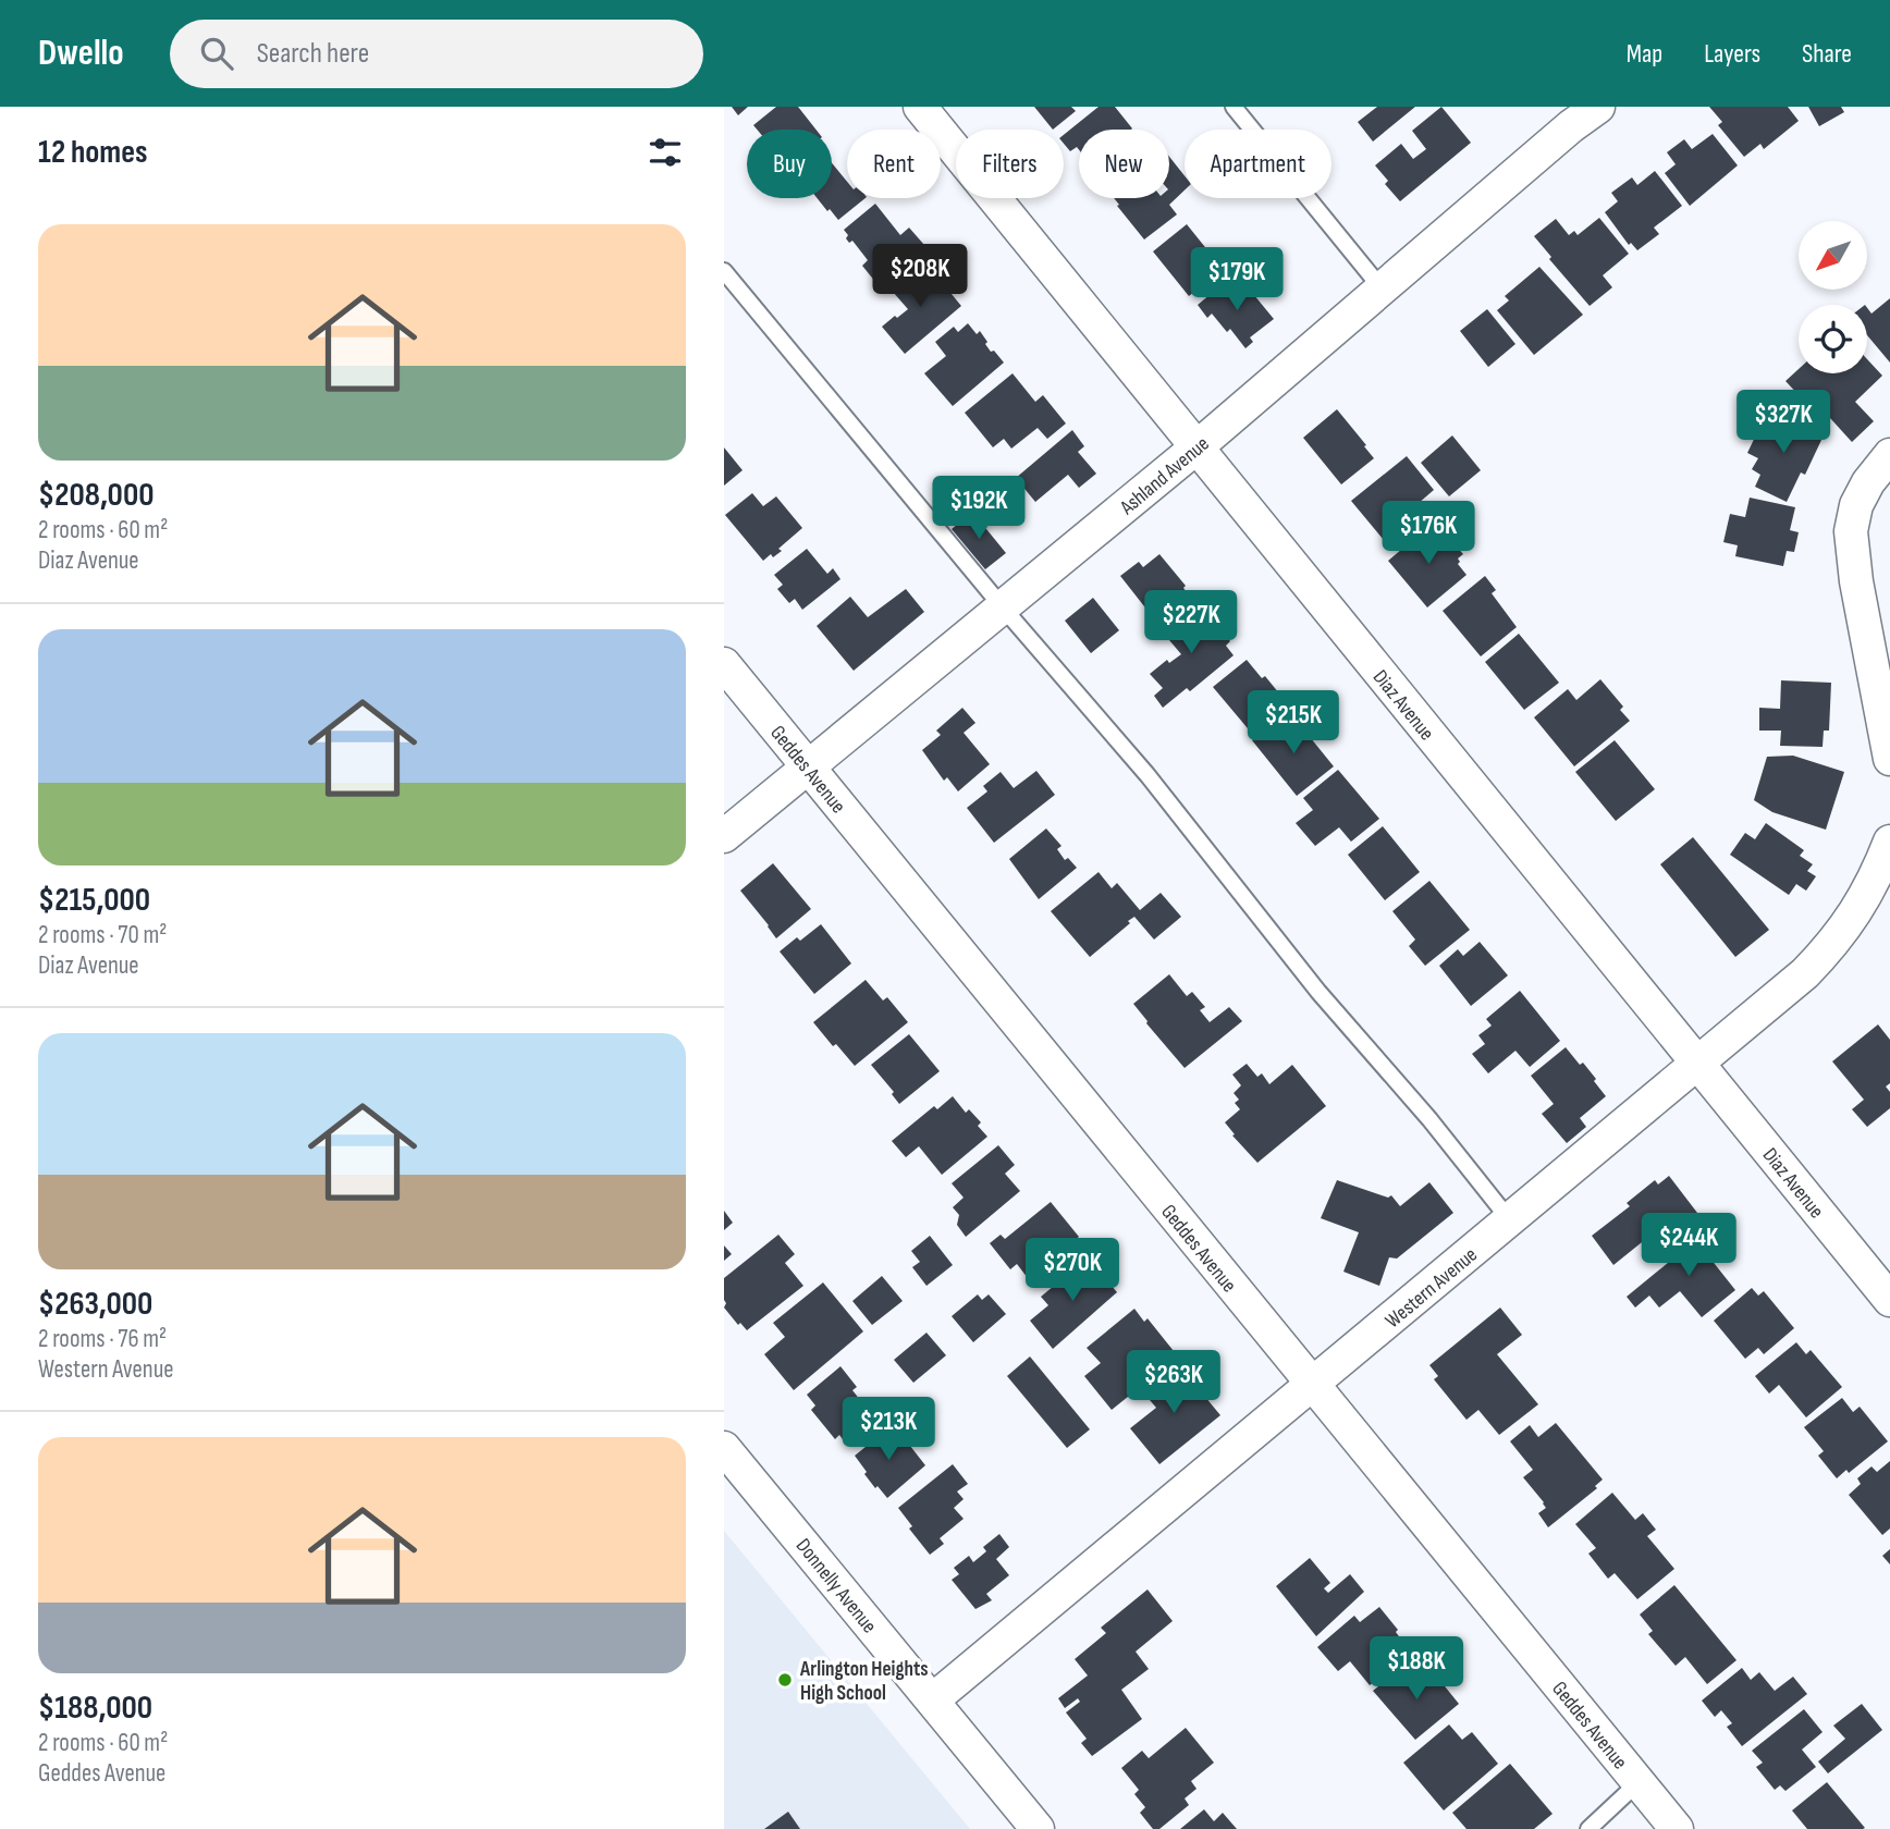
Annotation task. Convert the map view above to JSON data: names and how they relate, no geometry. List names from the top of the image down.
{
  "streets": {
    "street": [
      "Ashland Avenue",
      "Diaz Avenue",
      "Geddes Avenue",
      "Western Avenue",
      "Donnelly Avenue"
    ]
  },
  "crossings": [
    ["Ashland Avenue", "Diaz Avenue"],
    ["Ashland Avenue", "Geddes Avenue"],
    ["Diaz Avenue", "Western Avenue"],
    ["Geddes Avenue", "Western Avenue"],
    ["Western Avenue", "Donnelly Avenue"]
  ],
  "places": ["Arlington Heights High School"],
  "north": "bottom left",
  "page": {
    "header": "Dwello",
    "search": "Search here",
    "nav": ["Map", "Layers", "Share"],
    "heading": "12 homes",
    "chip": [
      "Buy",
      "Rent",
      "Filters",
      "New",
      "Apartment"
    ],
    "list": [
      {
        "name": "$208,000",
        "note": "2 rooms · 60 m² · Diaz Avenue"
      },
      {
        "name": "$215,000",
        "note": "2 rooms · 70 m² · Diaz Avenue"
      },
      {
        "name": "$263,000",
        "note": "2 rooms · 76 m² · Western Avenue"
      },
      {
        "name": "$188,000",
        "note": "2 rooms · 60 m² · Geddes Avenue"
      }
    ],
    "price": [
      "$208K",
      "$179K",
      "$327K",
      "$192K",
      "$176K",
      "$227K",
      "$215K",
      "$244K",
      "$270K",
      "$263K",
      "$213K",
      "$188K"
    ]
  }
}
